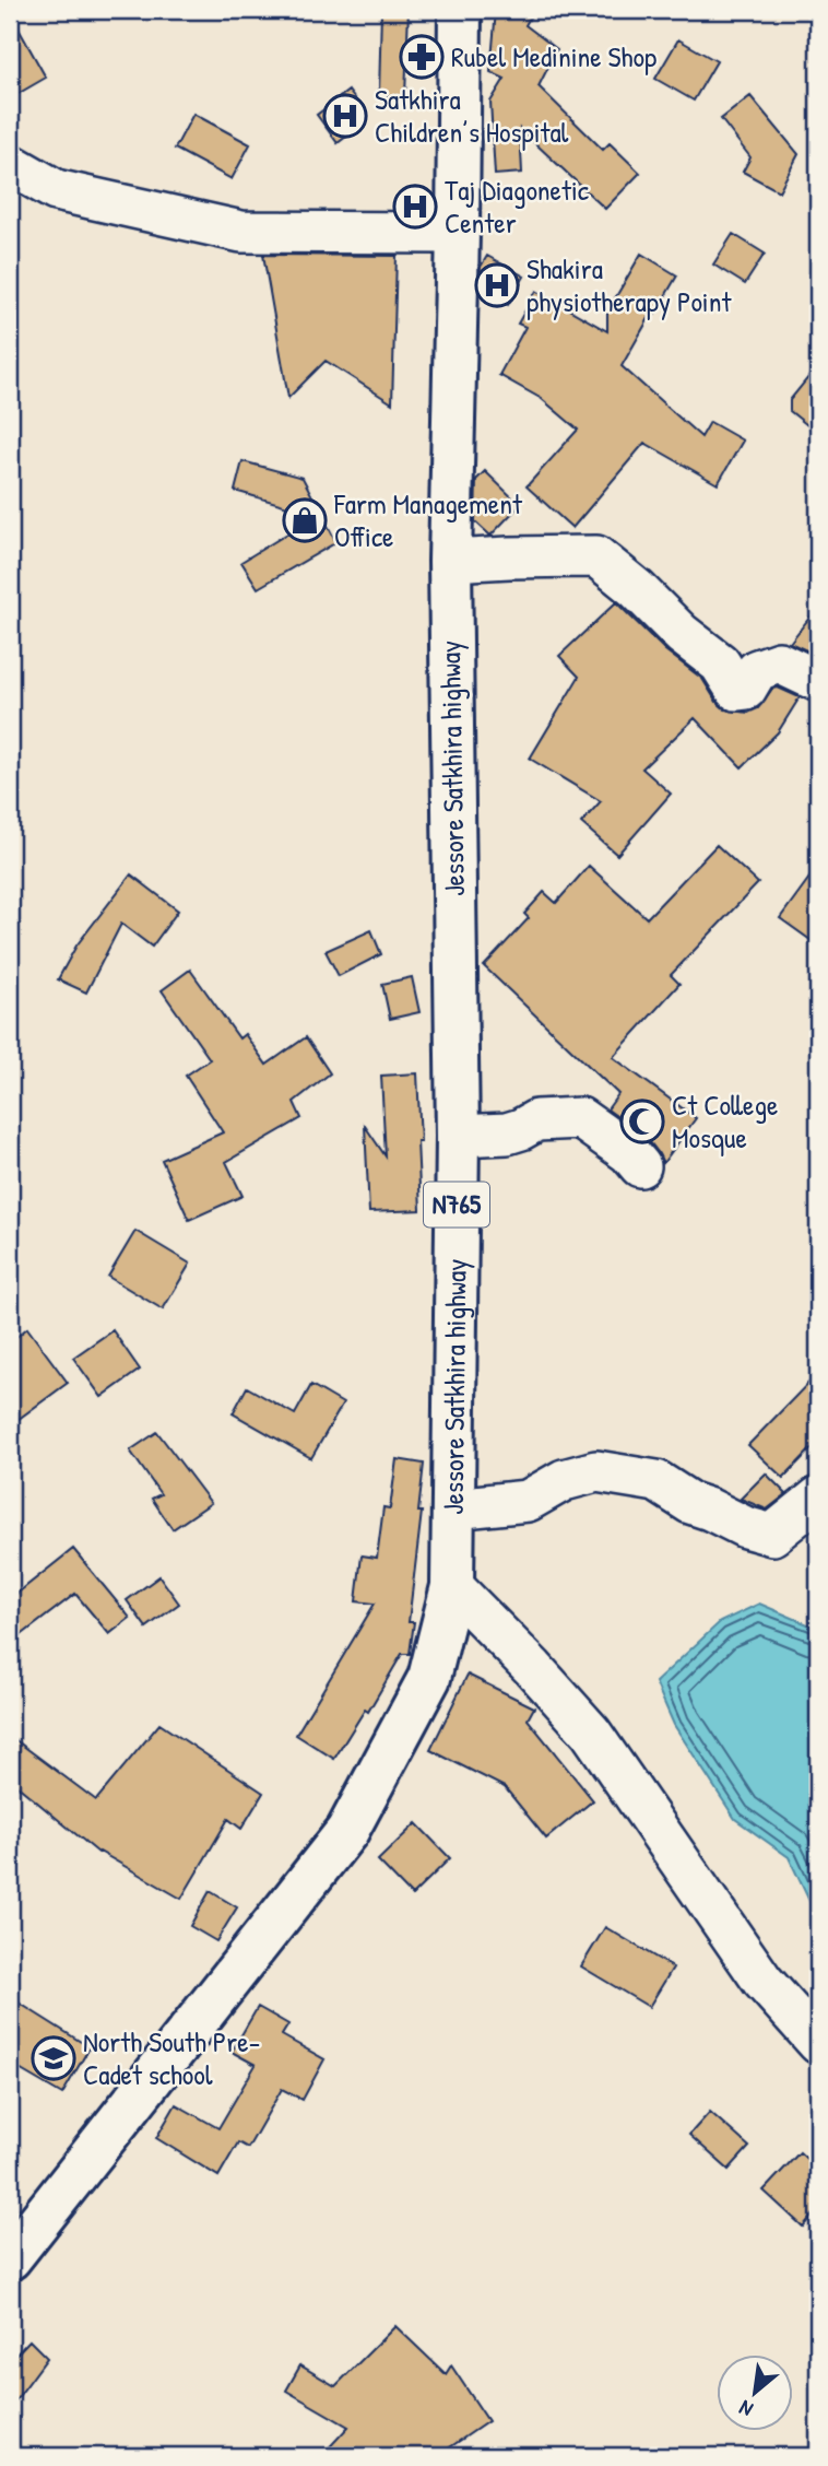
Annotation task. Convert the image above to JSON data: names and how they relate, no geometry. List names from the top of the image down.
{
  "streets": {
    "highway": ["Jessore Satkhira highway", "N765"]
  },
  "places": {
    "pharmacy": ["Rubel Medinine Shop"],
    "hospital": ["Satkhira Children’s Hospital", "Taj Diagonetic Center", "Shakira physiotherapy Point"],
    "shop": ["Farm Management Office"],
    "mosque": ["Ct College Mosque"],
    "school or university": ["North South Pre- Cadet school"]
  },
  "north": "bottom left"
}
